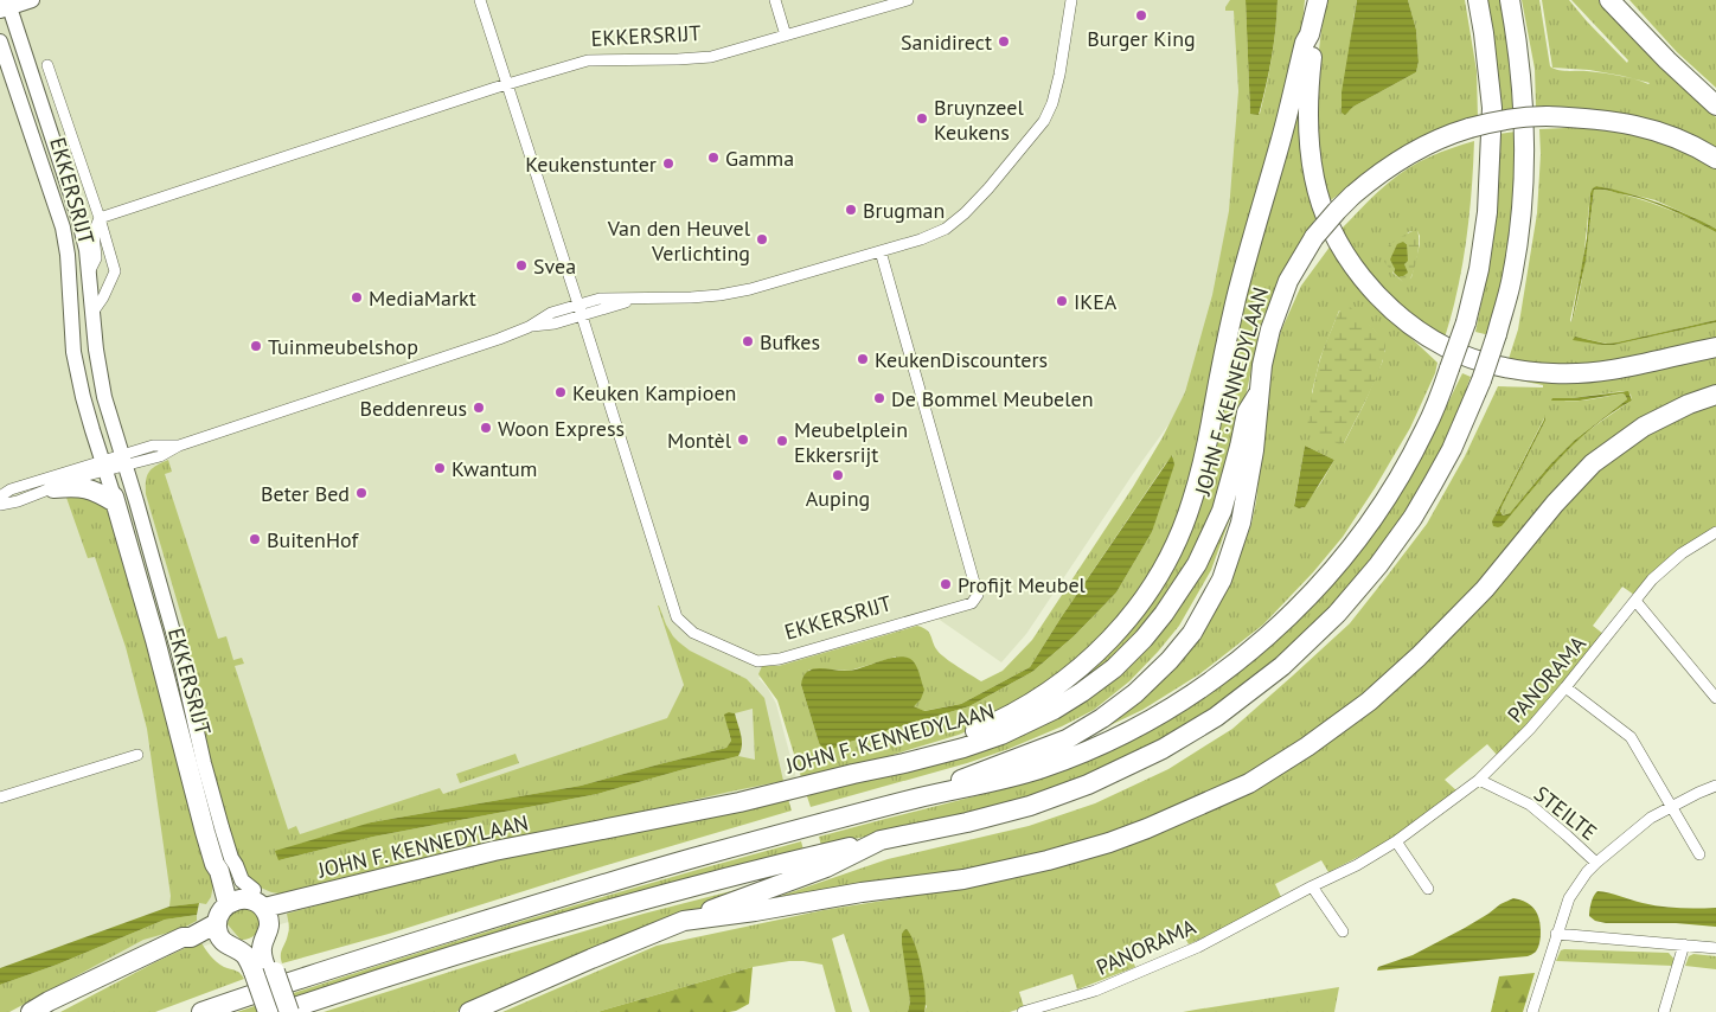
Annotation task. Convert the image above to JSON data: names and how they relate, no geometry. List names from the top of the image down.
{
  "streets": {
    "highway": ["EKKERSRIJT", "JOHN F. KENNEDYLAAN"],
    "street": ["PANORAMA", "STEILTE"]
  },
  "crossings": [
    ["PANORAMA", "STEILTE"]
  ],
  "places": [
    "Burger King",
    "Sanidirect",
    "Bruynzeel Keukens",
    "Gamma",
    "Keukenstunter",
    "Brugman",
    "Van den Heuvel Verlichting",
    "Svea",
    "MediaMarkt",
    "IKEA",
    "Bufkes",
    "Tuinmeubelshop",
    "KeukenDiscounters",
    "Keuken Kampioen",
    "De Bommel Meubelen",
    "Beddenreus",
    "Woon Express",
    "Montèl",
    "Meubelplein Ekkersrijt",
    "Kwantum",
    "Auping",
    "Beter Bed",
    "BuitenHof",
    "Profijt Meubel"
  ]
}
